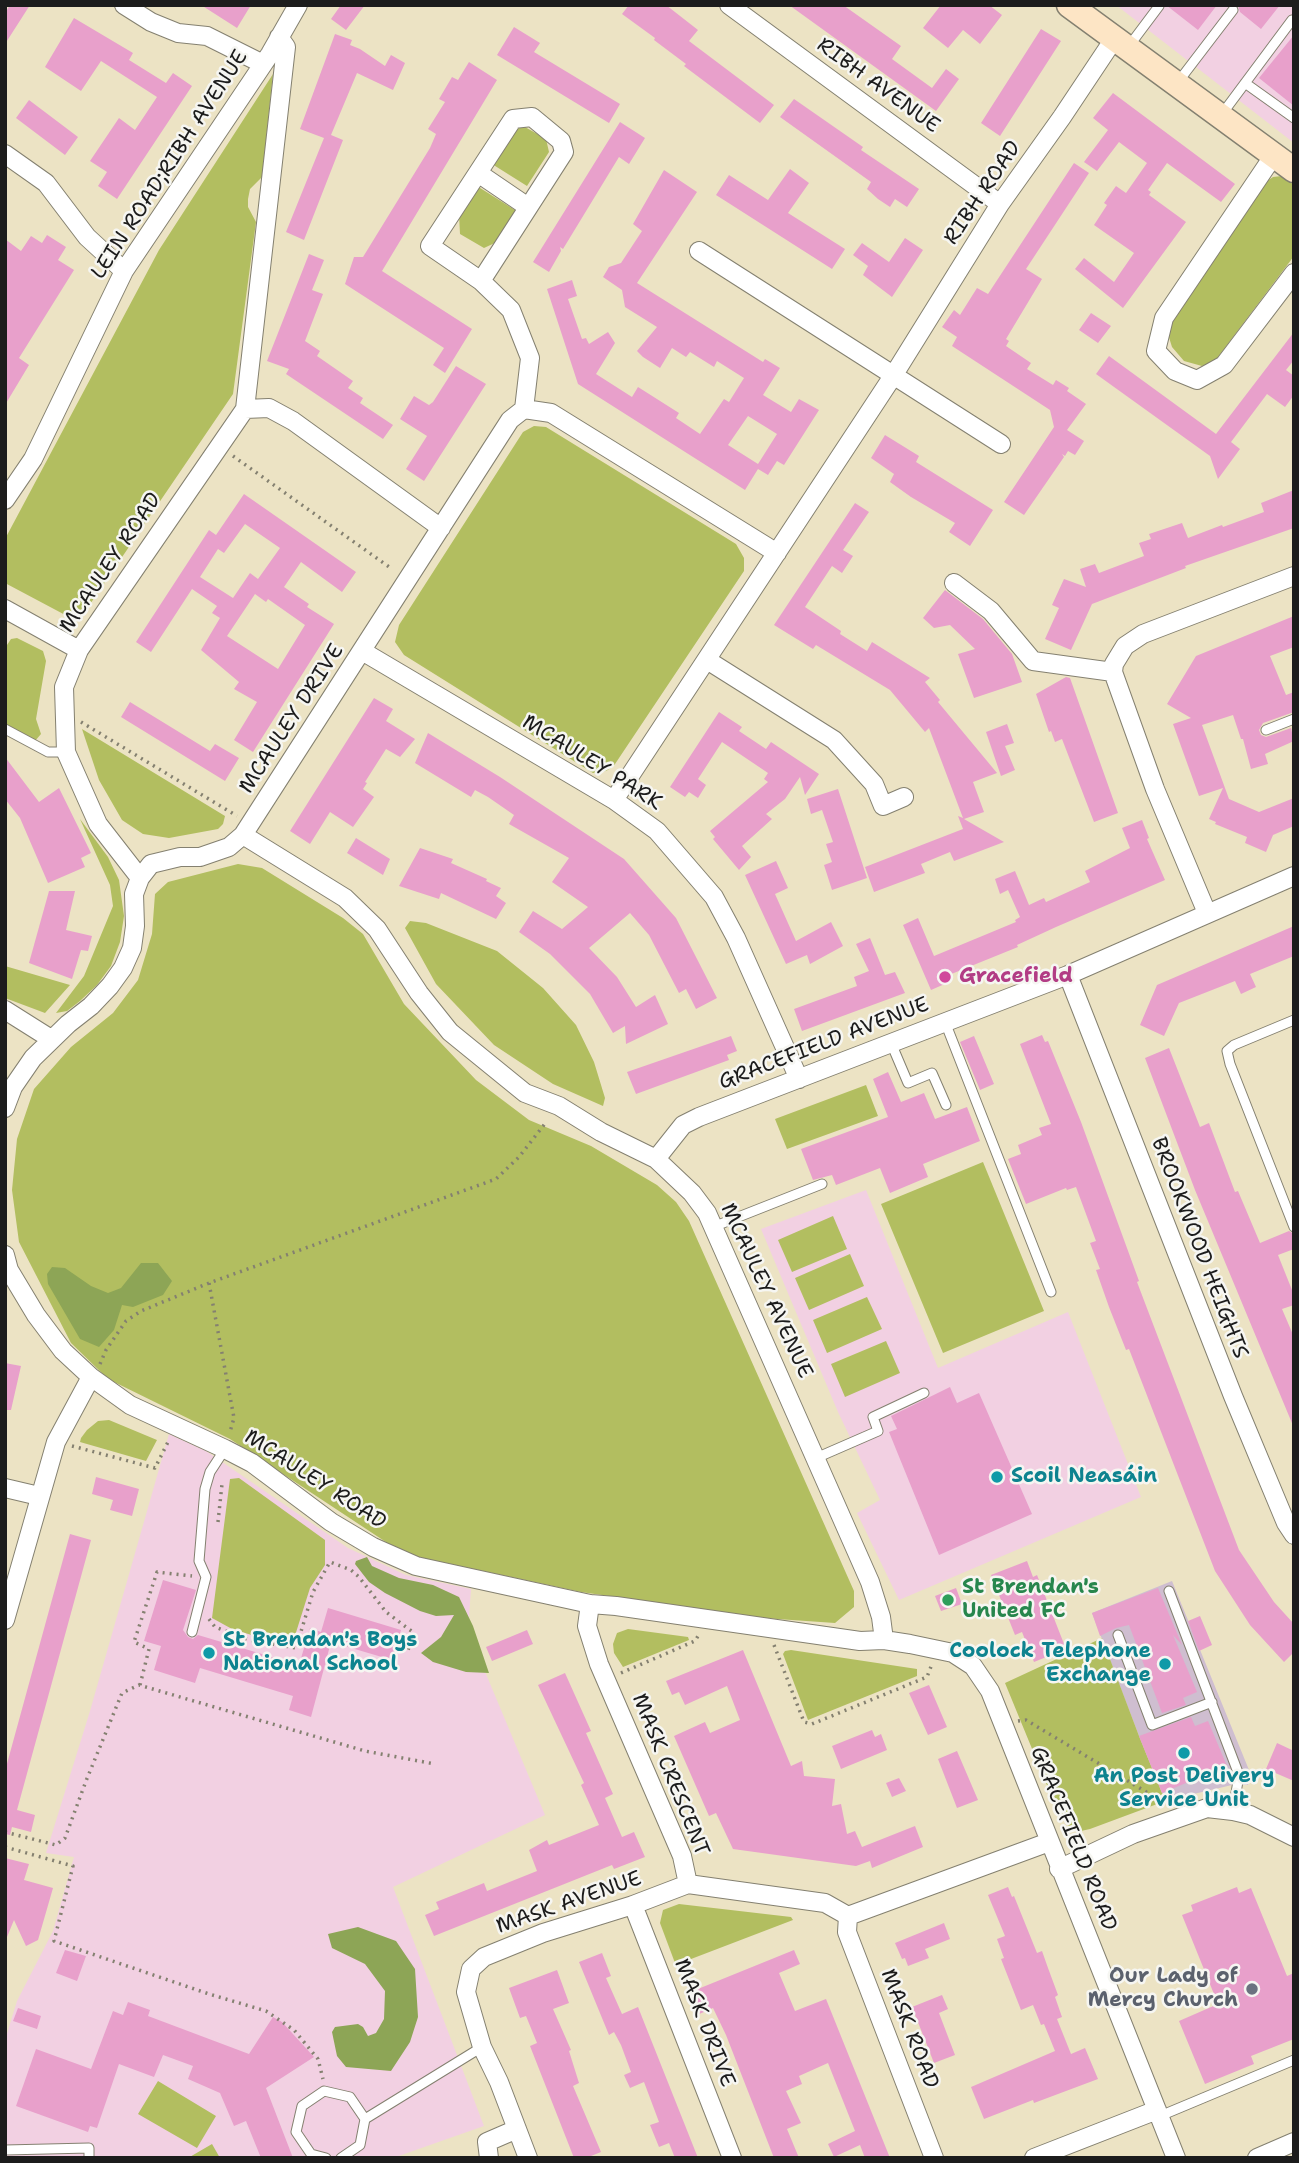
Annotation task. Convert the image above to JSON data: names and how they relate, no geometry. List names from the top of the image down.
{
  "streets": {
    "street": [
      "RIBH AVENUE",
      "LEIN ROAD;RIBH AVENUE",
      "RIBH ROAD",
      "MCAULEY ROAD",
      "MCAULEY DRIVE",
      "MCAULEY PARK",
      "GRACEFIELD AVENUE",
      "BROOKWOOD HEIGHTS",
      "MCAULEY AVENUE",
      "MASK CRESCENT",
      "GRACEFIELD ROAD",
      "MASK AVENUE",
      "MASK DRIVE",
      "MASK ROAD"
    ]
  },
  "crossings": [
    ["RIBH AVENUE", "RIBH ROAD"],
    ["LEIN ROAD;RIBH AVENUE", "MCAULEY ROAD"],
    ["RIBH ROAD", "MCAULEY PARK"],
    ["MCAULEY ROAD", "MCAULEY DRIVE"],
    ["MCAULEY ROAD", "MCAULEY AVENUE"],
    ["MCAULEY ROAD", "MASK CRESCENT"],
    ["MCAULEY ROAD", "GRACEFIELD ROAD"],
    ["MCAULEY DRIVE", "MCAULEY PARK"],
    ["MCAULEY DRIVE", "MCAULEY AVENUE"],
    ["MCAULEY PARK", "GRACEFIELD AVENUE"],
    ["GRACEFIELD AVENUE", "BROOKWOOD HEIGHTS"],
    ["GRACEFIELD AVENUE", "MCAULEY AVENUE"],
    ["MCAULEY AVENUE", "GRACEFIELD ROAD"],
    ["MASK CRESCENT", "MASK AVENUE"],
    ["MASK CRESCENT", "MASK ROAD"],
    ["MASK AVENUE", "MASK DRIVE"]
  ],
  "places": [
    "Gracefield",
    "Scoil Neasáin",
    "St Brendan's United FC",
    "St Brendan's Boys National School",
    "Coolock Telephone Exchange",
    "An Post Delivery Service Unit",
    "Our Lady of Mercy Church"
  ]
}
